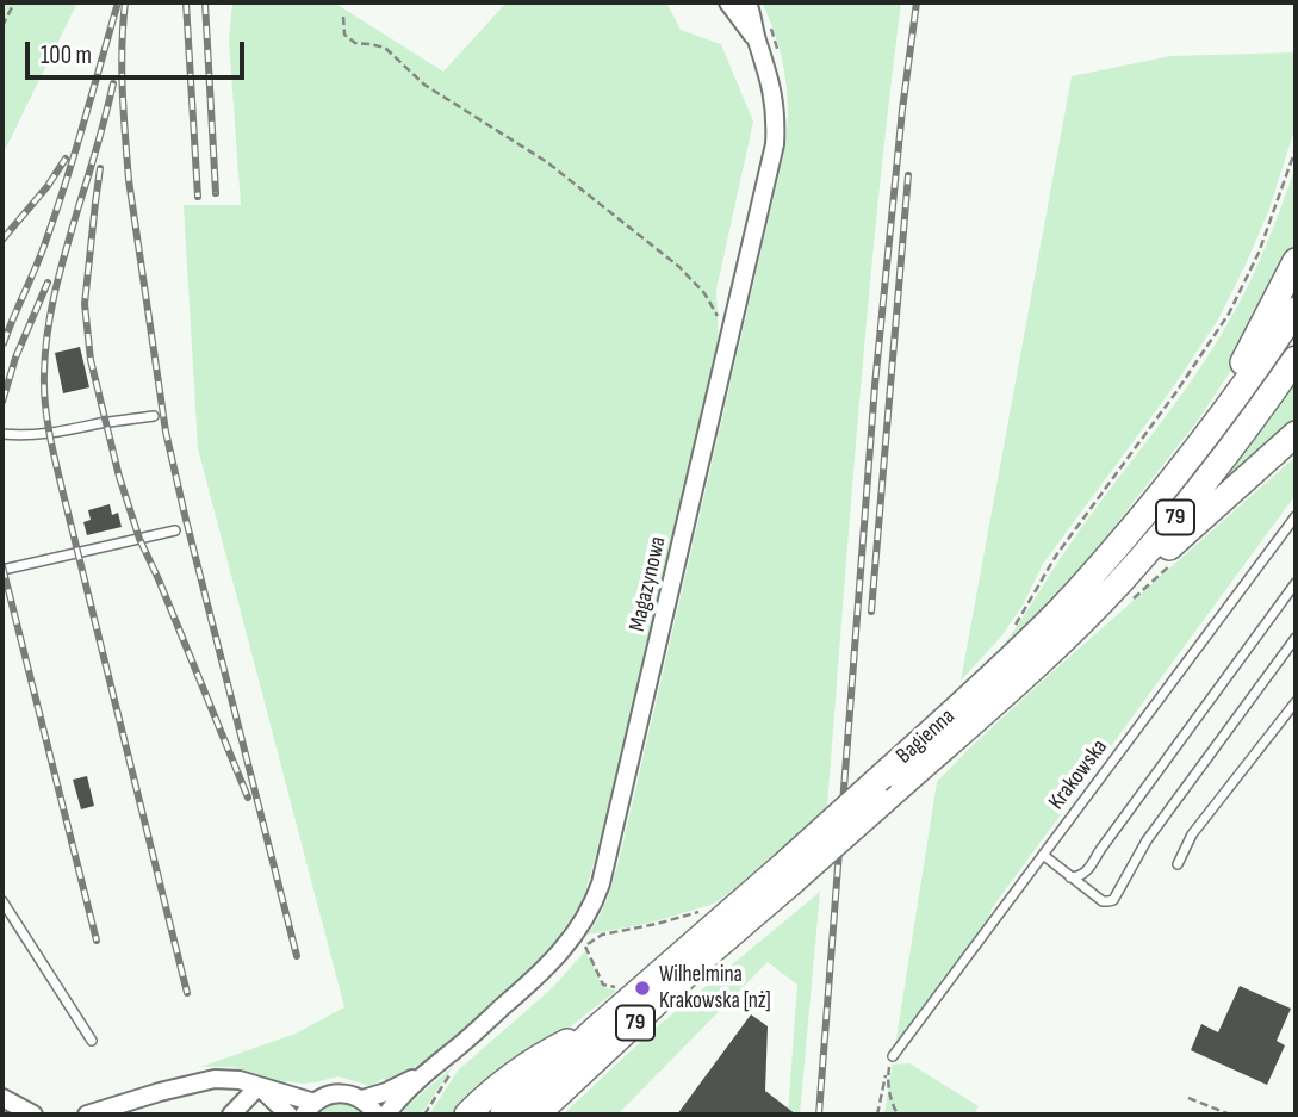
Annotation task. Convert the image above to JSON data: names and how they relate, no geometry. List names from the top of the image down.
{
  "streets": {
    "main road": ["79", "Bagienna"],
    "street": ["Magazynowa"],
    "lane": ["Krakowska"]
  },
  "places": ["Wilhelmina Krakowska [nż]"],
  "scale_bar": "100 m"
}
